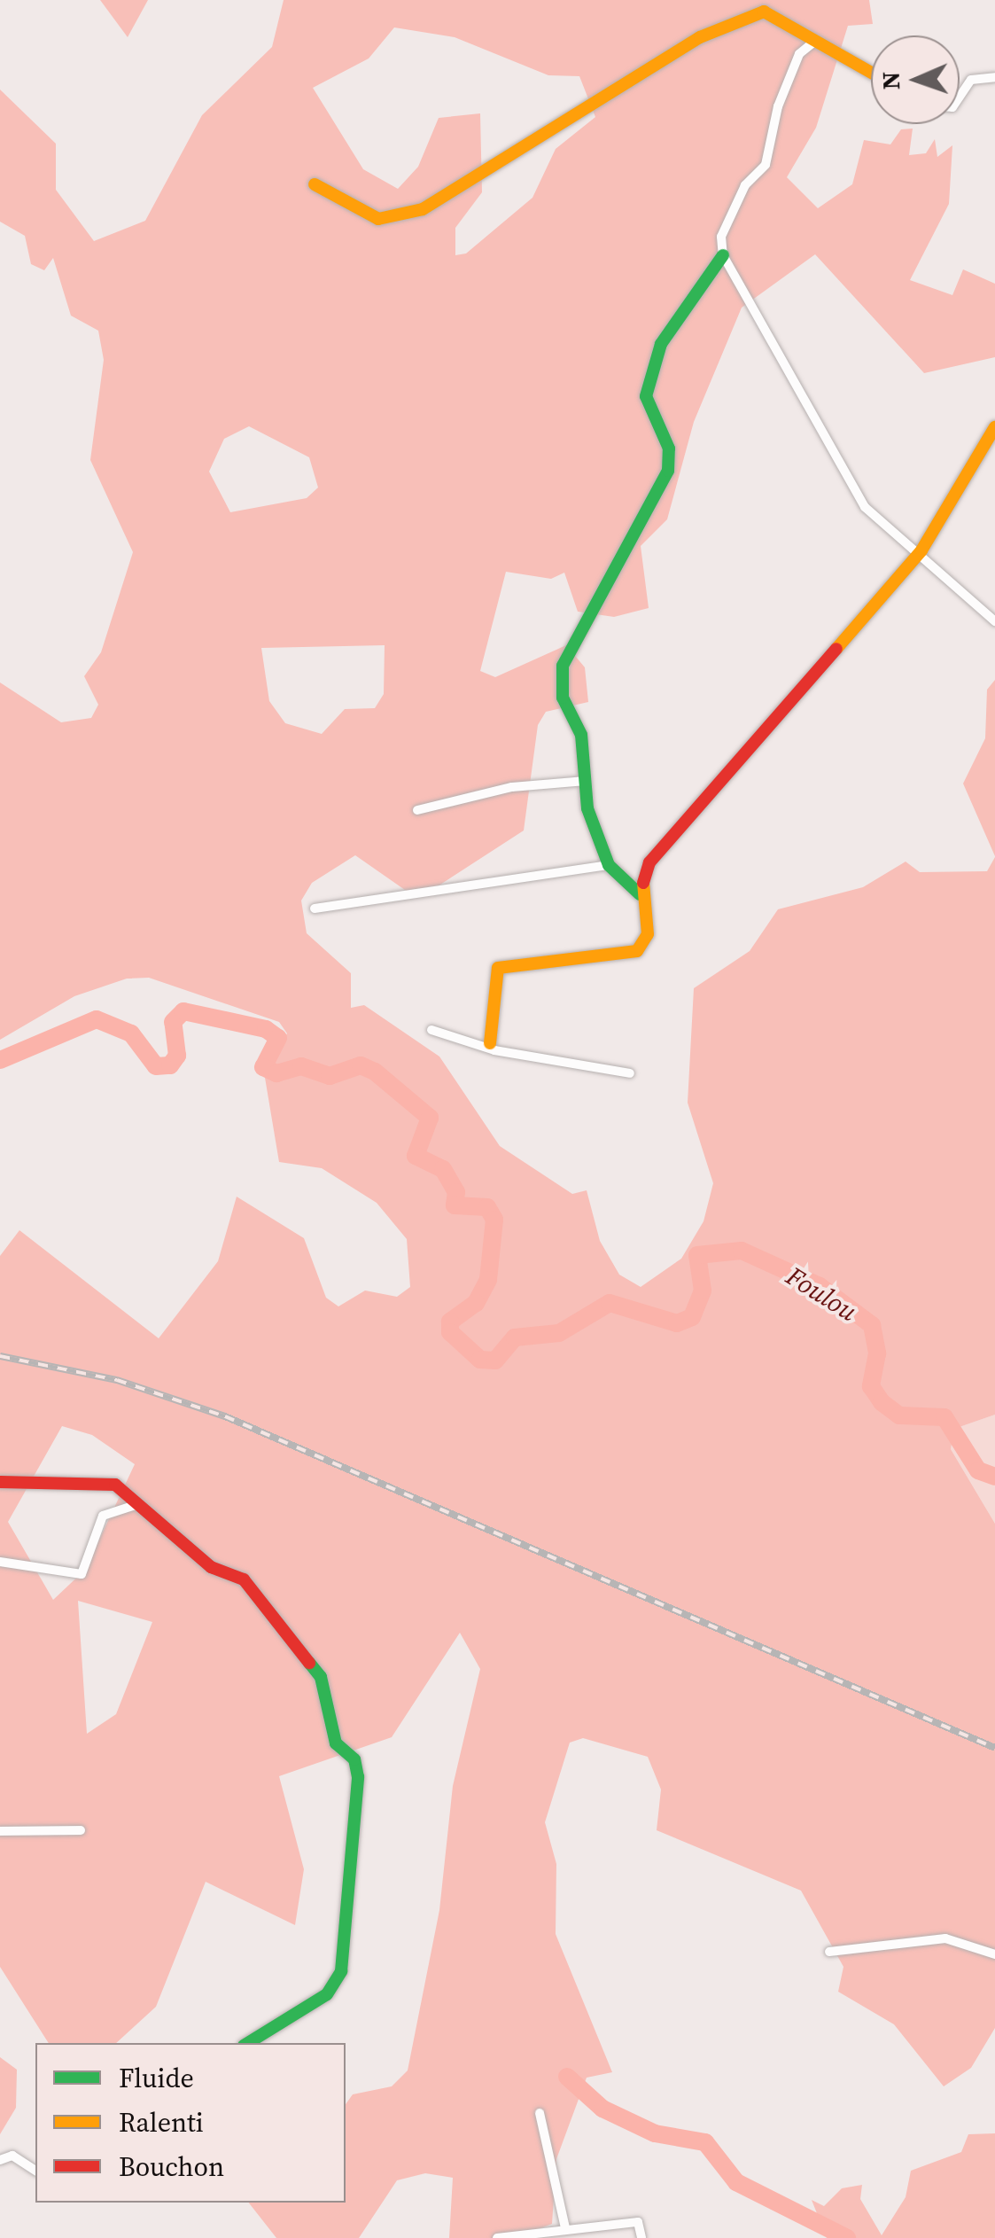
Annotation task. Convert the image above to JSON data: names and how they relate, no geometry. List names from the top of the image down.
{
  "water": ["Foulou"],
  "legend": ["Fluide", "Ralenti", "Bouchon"],
  "north": "left"
}
